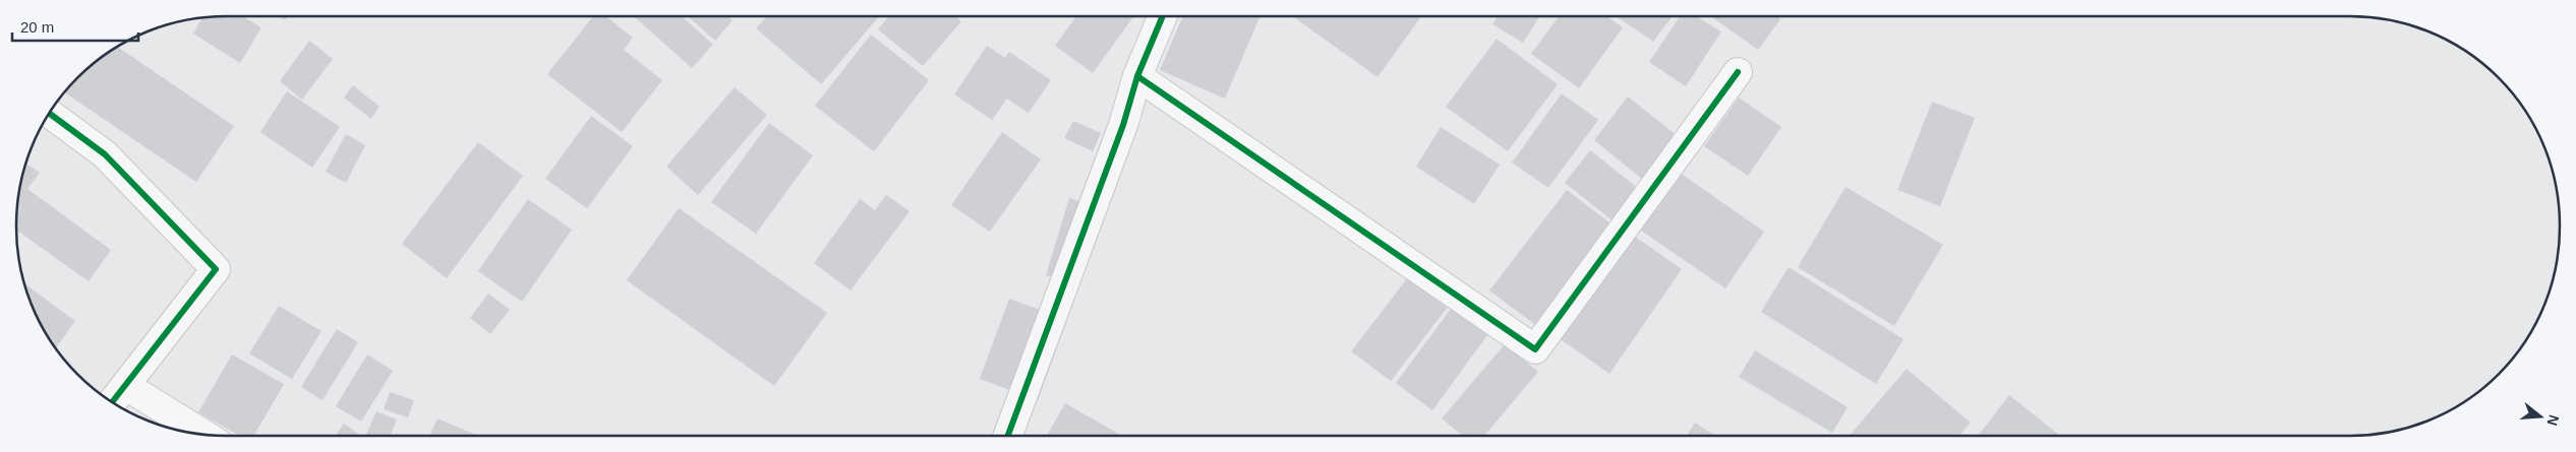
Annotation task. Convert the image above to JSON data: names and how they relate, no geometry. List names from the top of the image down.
{
  "scale_bar": "20 m",
  "north": "right"
}
